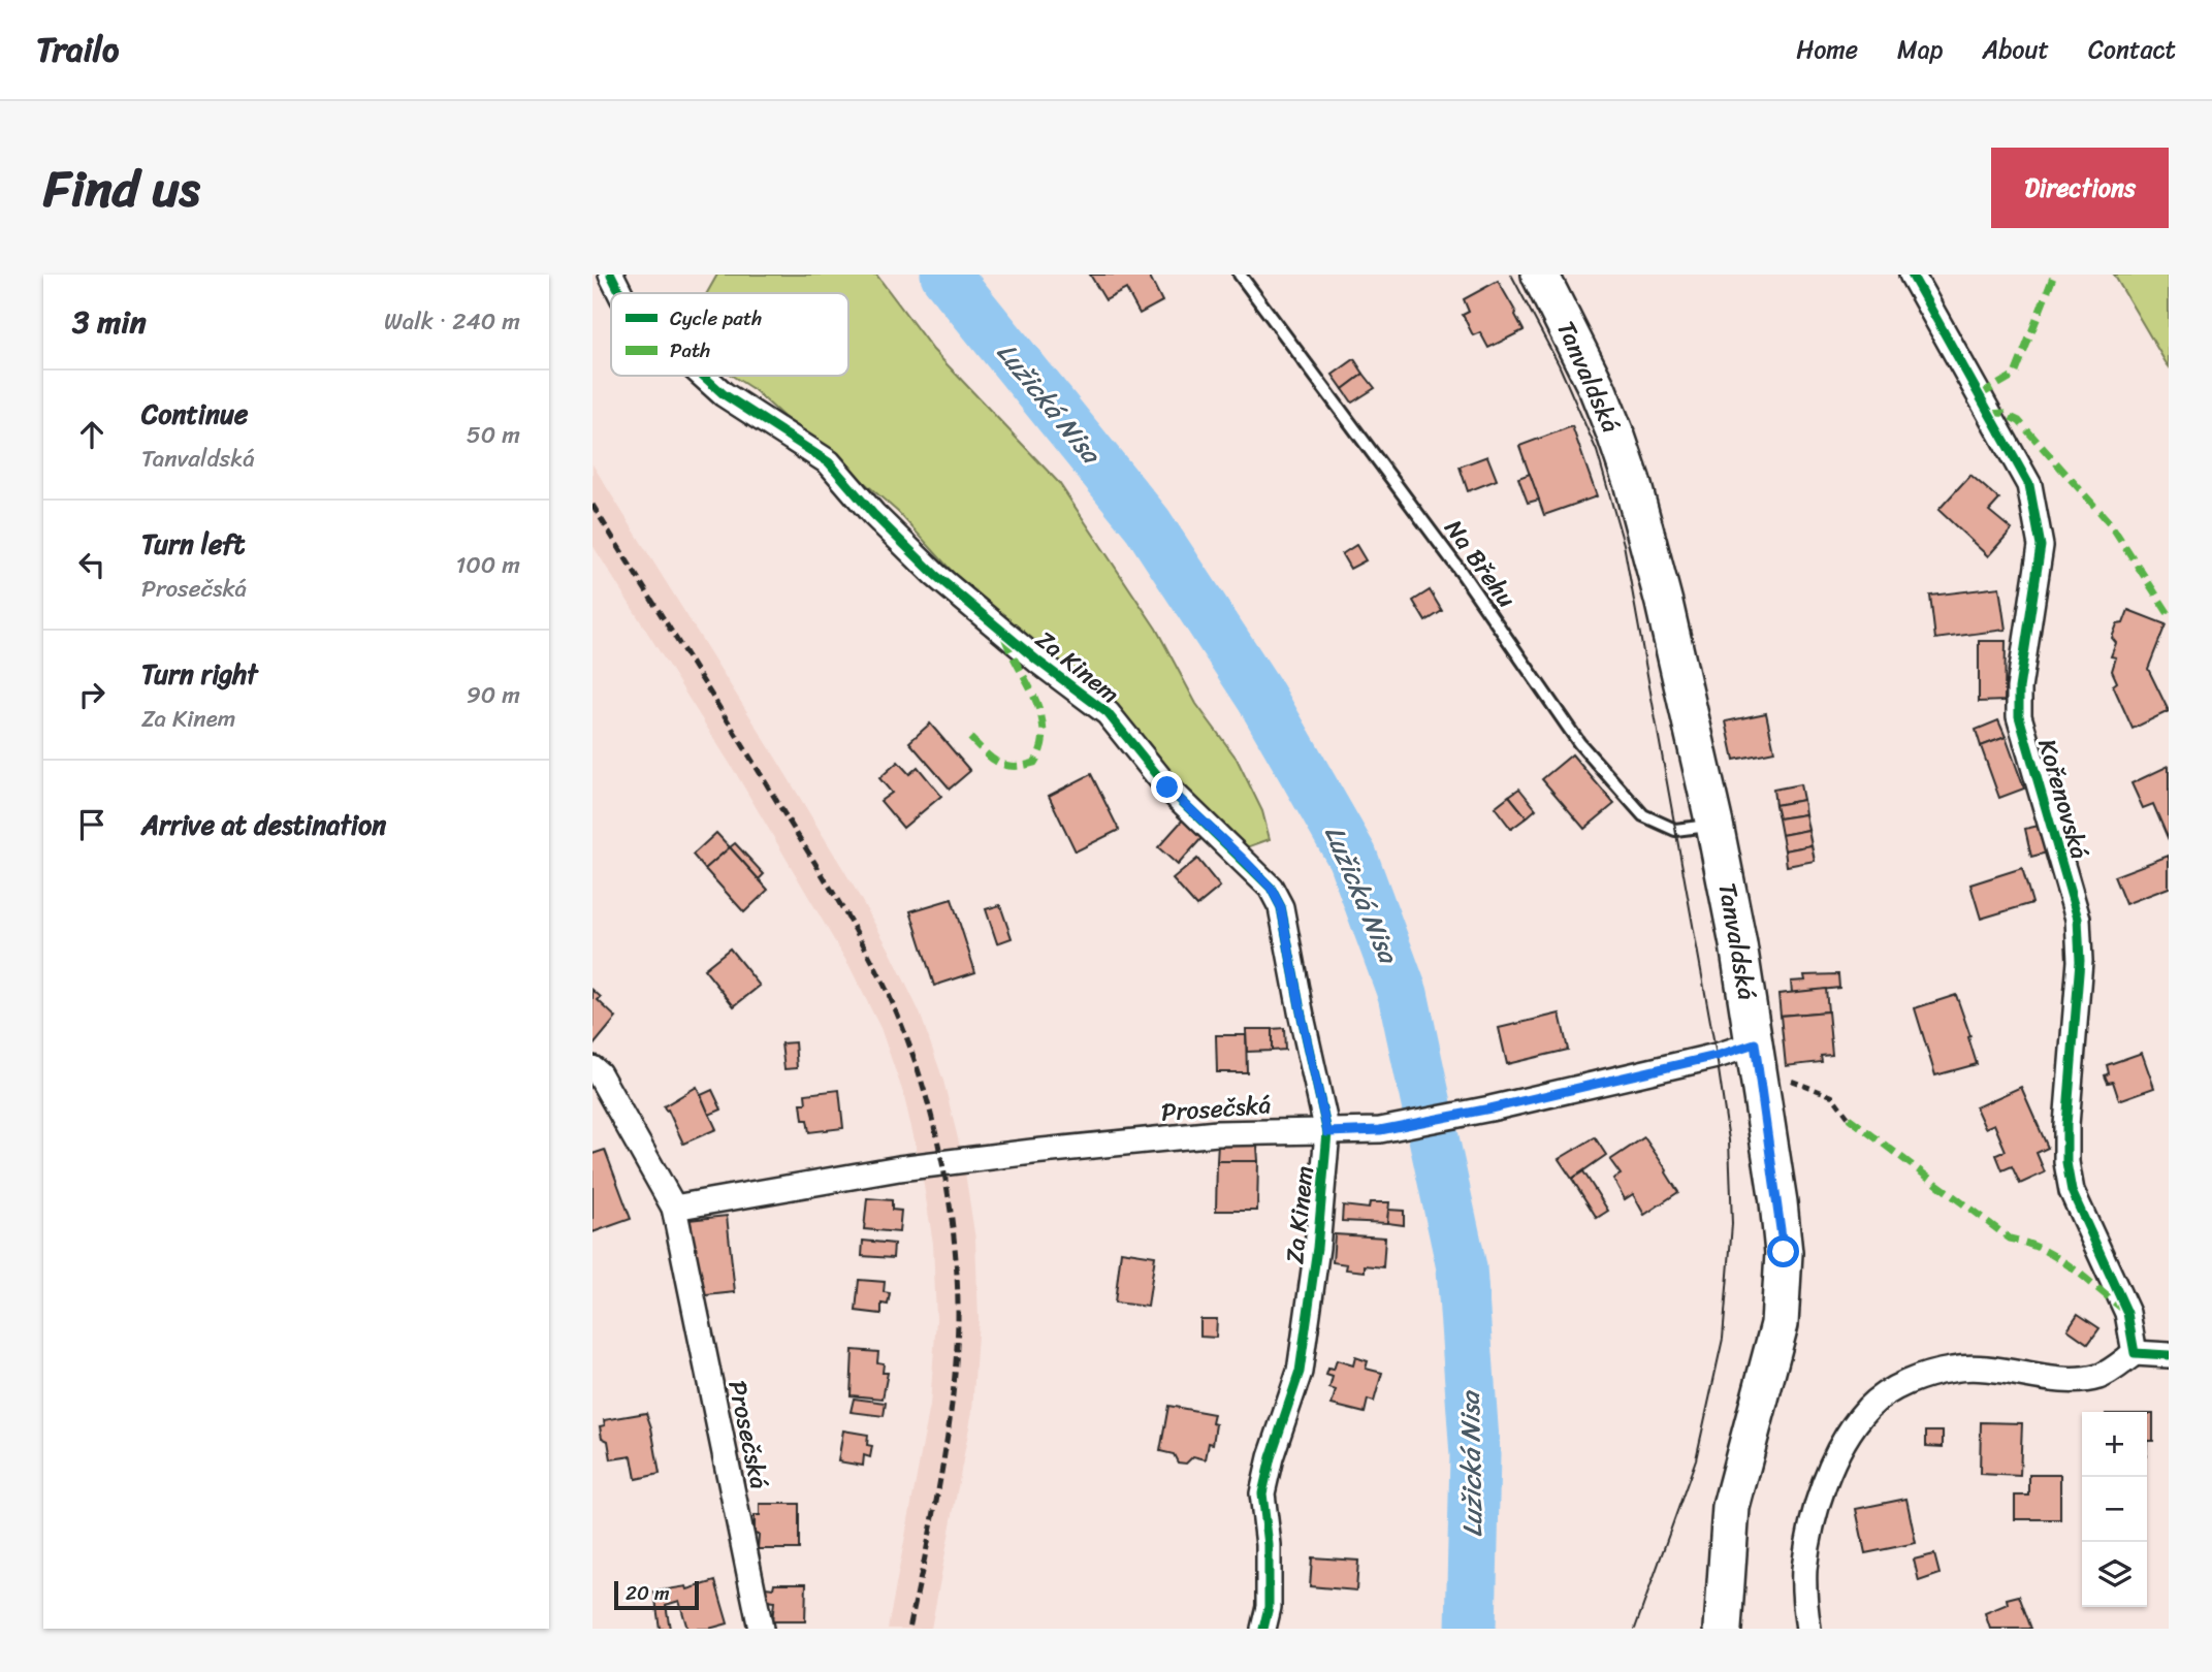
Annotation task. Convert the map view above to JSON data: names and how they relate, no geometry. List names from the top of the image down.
{
  "streets": {
    "main road": ["Tanvaldská"],
    "street": ["Za Kinem", "Kořenovská", "Prosečská"],
    "lane": ["Na Břehu"]
  },
  "crossings": [
    ["Tanvaldská", "Na Břehu"],
    ["Tanvaldská", "Prosečská"],
    ["Za Kinem", "Prosečská"]
  ],
  "water": ["Lužická Nisa"],
  "legend": ["Cycle path", "Path"],
  "scale_bar": "20 m",
  "page": {
    "header": "Trailo",
    "nav": [
      "Home",
      "Map",
      "About",
      "Contact"
    ],
    "title": "Find us",
    "buttons": "Directions",
    "heading": ["3 min", "Walk · 240 m"],
    "list": [
      ["Continue", "Tanvaldská", "50 m"],
      ["Turn left", "Prosečská", "100 m"],
      ["Turn right", "Za Kinem", "90 m"],
      "Arrive at destination"
    ],
    "map_buttons": ["+", "−"],
    "scale": "20 m"
  }
}
